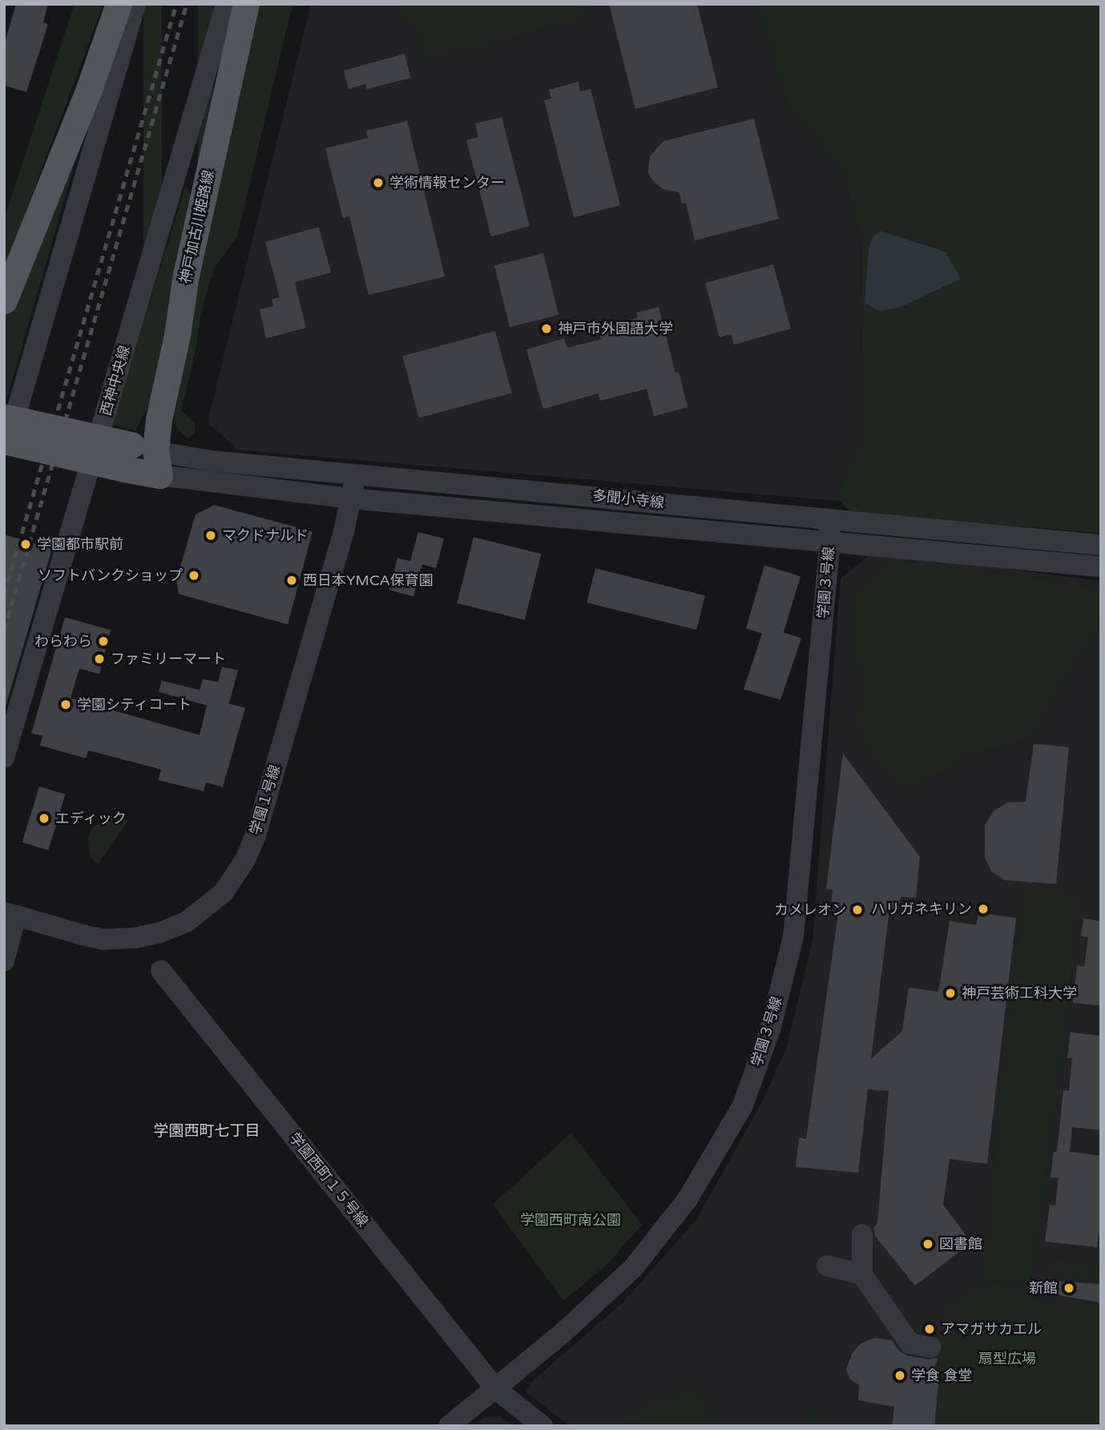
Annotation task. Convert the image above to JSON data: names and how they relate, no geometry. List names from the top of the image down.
{
  "streets": {
    "main road": ["神戸加古川姫路線"],
    "street": [
      "西神中央線",
      "多聞小寺線",
      "学園３号線",
      "学園１号線",
      "学園西町１５号線"
    ]
  },
  "crossings": [
    ["神戸加古川姫路線", "多聞小寺線"],
    ["多聞小寺線", "学園３号線"],
    ["多聞小寺線", "学園１号線"],
    ["学園３号線", "学園西町１５号線"]
  ],
  "districts": ["学園西町七丁目"],
  "parks": ["学園西町南公園", "扇型広場"],
  "places": [
    "学術情報センター",
    "神戸市外国語大学",
    "マクドナルド",
    "学園都市駅前",
    "ソフトバンクショップ",
    "西日本YMCA保育園",
    "わらわら",
    "ファミリーマート",
    "学園シティコート",
    "エディック",
    "ハリガネキリン",
    "カメレオン",
    "神戸芸術工科大学",
    "図書館",
    "新館",
    "アマガサカエル",
    "学食 食堂"
  ]
}
